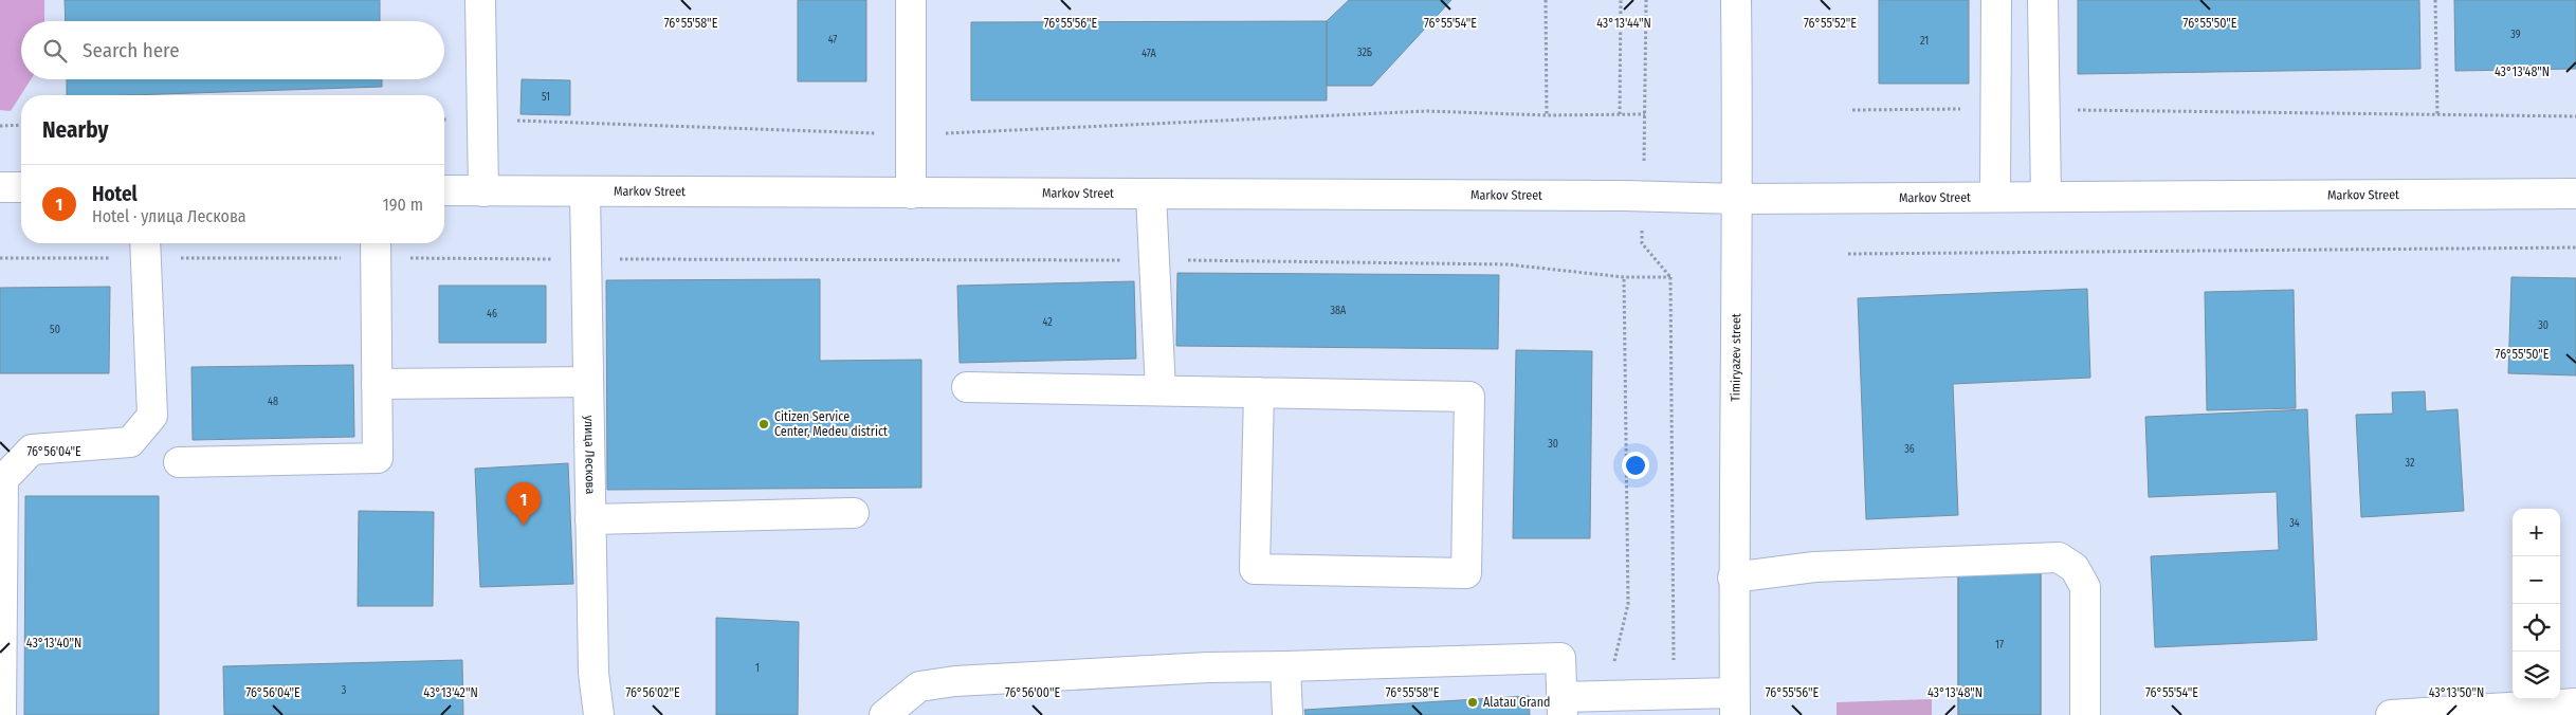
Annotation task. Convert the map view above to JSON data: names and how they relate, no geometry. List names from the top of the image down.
{
  "streets": {
    "street": ["Markov Street", "Timiryazev street", "улица Лескова"]
  },
  "crossings": [
    ["Markov Street", "Timiryazev street"],
    ["Markov Street", "улица Лескова"]
  ],
  "places": ["Citizen Service Center, Medeu district", "Alatau Grand"],
  "house_numbers": [
    "39",
    "47",
    "21",
    "32Б",
    "47А",
    "51",
    "38А",
    "46",
    "42",
    "30",
    "50",
    "48",
    "30",
    "36",
    "32",
    "34",
    "17",
    "1",
    "3"
  ],
  "page": {
    "search": "Search here",
    "heading": "Nearby",
    "list": [
      {
        "mark": "1",
        "name": "Hotel",
        "note": "Hotel · улица Лескова",
        "value": "190 m"
      }
    ],
    "pins": "1",
    "map_buttons": ["+", "−"]
  },
  "coordinates": [
    "76°55'58\"E",
    "76°55'56\"E",
    "76°55'54\"E",
    "76°55'50\"E",
    "76°55'52\"E",
    "43°13'44\"N",
    "43°13'48\"N",
    "76°56'04\"E",
    "43°13'40\"N",
    "43°13'42\"N",
    "43°13'50\"N",
    "76°56'02\"E",
    "76°56'00\"E"
  ]
}
